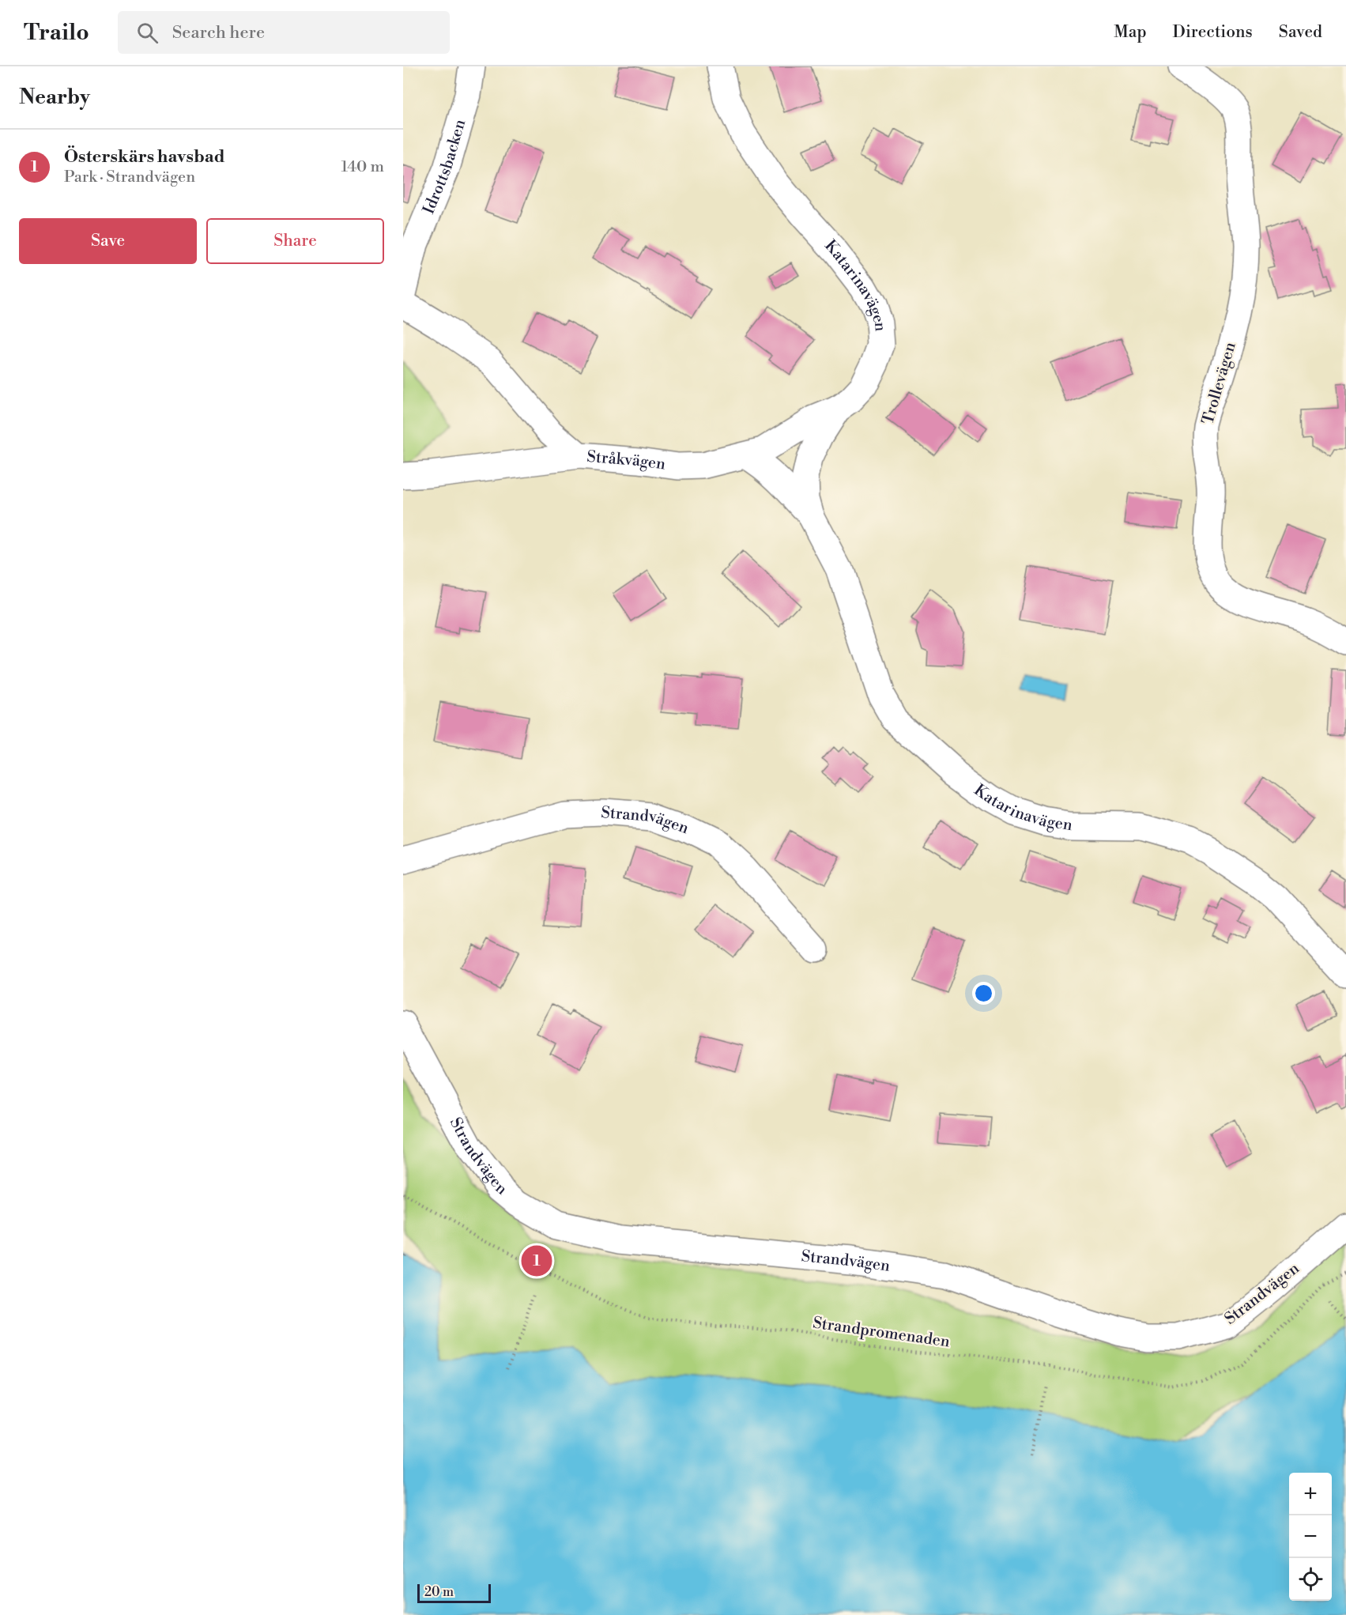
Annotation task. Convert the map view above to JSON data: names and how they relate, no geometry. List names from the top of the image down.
{
  "streets": {
    "street": [
      "Idrottsbacken",
      "Katarinavägen",
      "Trollevägen",
      "Stråkvägen",
      "Strandvägen"
    ],
    "path": ["Strandpromenaden"]
  },
  "crossings": [
    ["Katarinavägen", "Stråkvägen"]
  ],
  "scale_bar": "20 m",
  "page": {
    "header": "Trailo",
    "search": "Search here",
    "nav": ["Map", "Directions", "Saved"],
    "heading": "Nearby",
    "list": [
      {
        "mark": "1",
        "name": "Österskärs havsbad",
        "note": "Park · Strandvägen",
        "value": "140 m"
      }
    ],
    "buttons": ["Save", "Share"],
    "pins": "1",
    "map_buttons": ["+", "−"],
    "scale": "20 m"
  }
}
